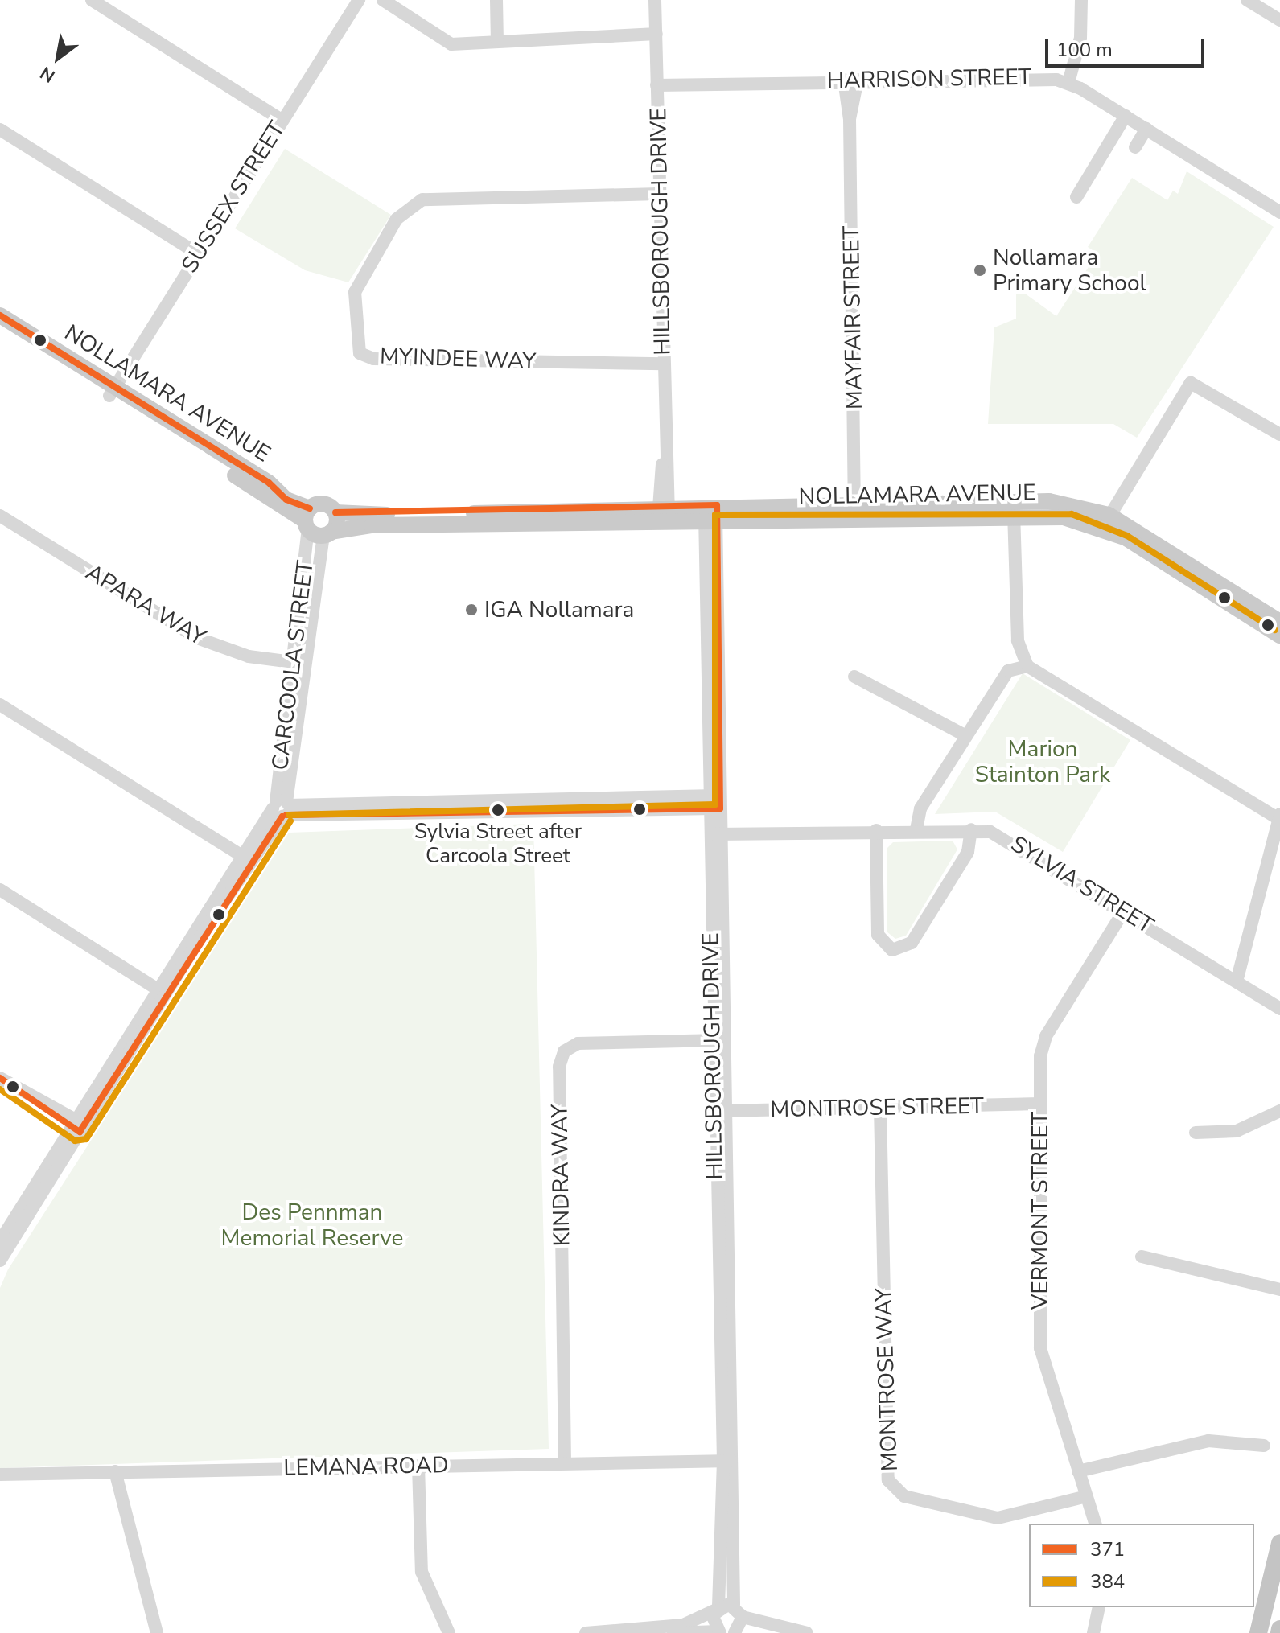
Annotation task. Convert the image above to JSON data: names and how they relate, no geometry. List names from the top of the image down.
{
  "streets": {
    "main road": ["NOLLAMARA AVENUE"],
    "street": [
      "HARRISON STREET",
      "SUSSEX STREET",
      "HILLSBOROUGH DRIVE",
      "MAYFAIR STREET",
      "MYINDEE WAY",
      "APARA WAY",
      "CARCOOLA STREET",
      "SYLVIA STREET",
      "MONTROSE STREET",
      "KINDRA WAY",
      "VERMONT STREET",
      "MONTROSE WAY",
      "LEMANA ROAD"
    ]
  },
  "crossings": [
    ["HARRISON STREET", "HILLSBOROUGH DRIVE"],
    ["HARRISON STREET", "MAYFAIR STREET"],
    ["SUSSEX STREET", "NOLLAMARA AVENUE"],
    ["HILLSBOROUGH DRIVE", "MYINDEE WAY"],
    ["HILLSBOROUGH DRIVE", "NOLLAMARA AVENUE"],
    ["HILLSBOROUGH DRIVE", "SYLVIA STREET"],
    ["HILLSBOROUGH DRIVE", "MONTROSE STREET"],
    ["HILLSBOROUGH DRIVE", "KINDRA WAY"],
    ["HILLSBOROUGH DRIVE", "LEMANA ROAD"],
    ["MAYFAIR STREET", "NOLLAMARA AVENUE"],
    ["NOLLAMARA AVENUE", "CARCOOLA STREET"],
    ["APARA WAY", "CARCOOLA STREET"],
    ["SYLVIA STREET", "VERMONT STREET"],
    ["MONTROSE STREET", "VERMONT STREET"],
    ["MONTROSE STREET", "MONTROSE WAY"],
    ["KINDRA WAY", "LEMANA ROAD"],
    ["VERMONT STREET", "MONTROSE WAY"]
  ],
  "parks": ["Marion Stainton Park", "Des Pennman Memorial Reserve"],
  "places": ["Nollamara Primary School", "IGA Nollamara", "Sylvia Street after Carcoola Street"],
  "lines": ["transit line 371", "transit line 384"],
  "legend": ["371", "384"],
  "scale_bar": "100 m",
  "north": "bottom left"
}
